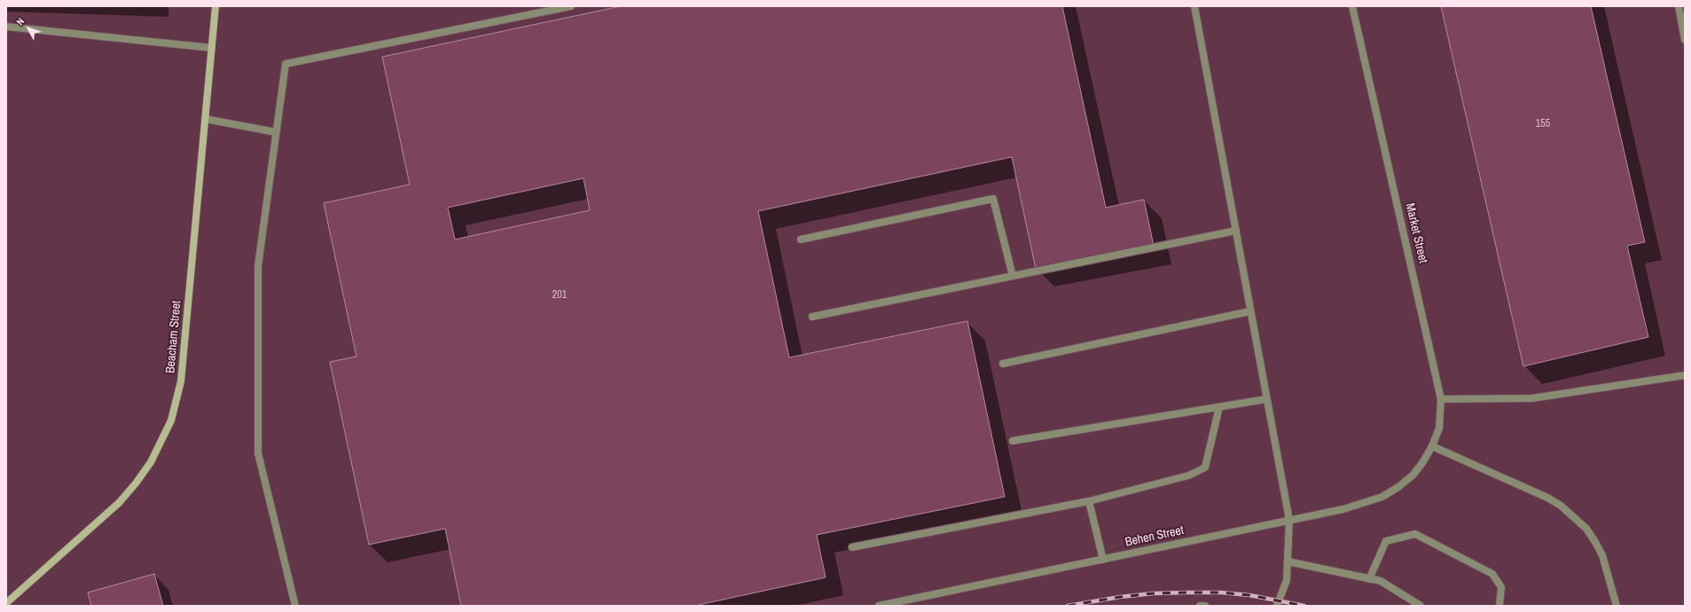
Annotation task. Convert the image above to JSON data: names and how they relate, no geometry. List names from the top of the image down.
{
  "streets": {
    "main road": ["Beacham Street"],
    "street": ["Market Street", "Behen Street"]
  },
  "crossings": [
    ["Market Street", "Behen Street"]
  ],
  "house_numbers": ["155", "201"],
  "north": "top left"
}
